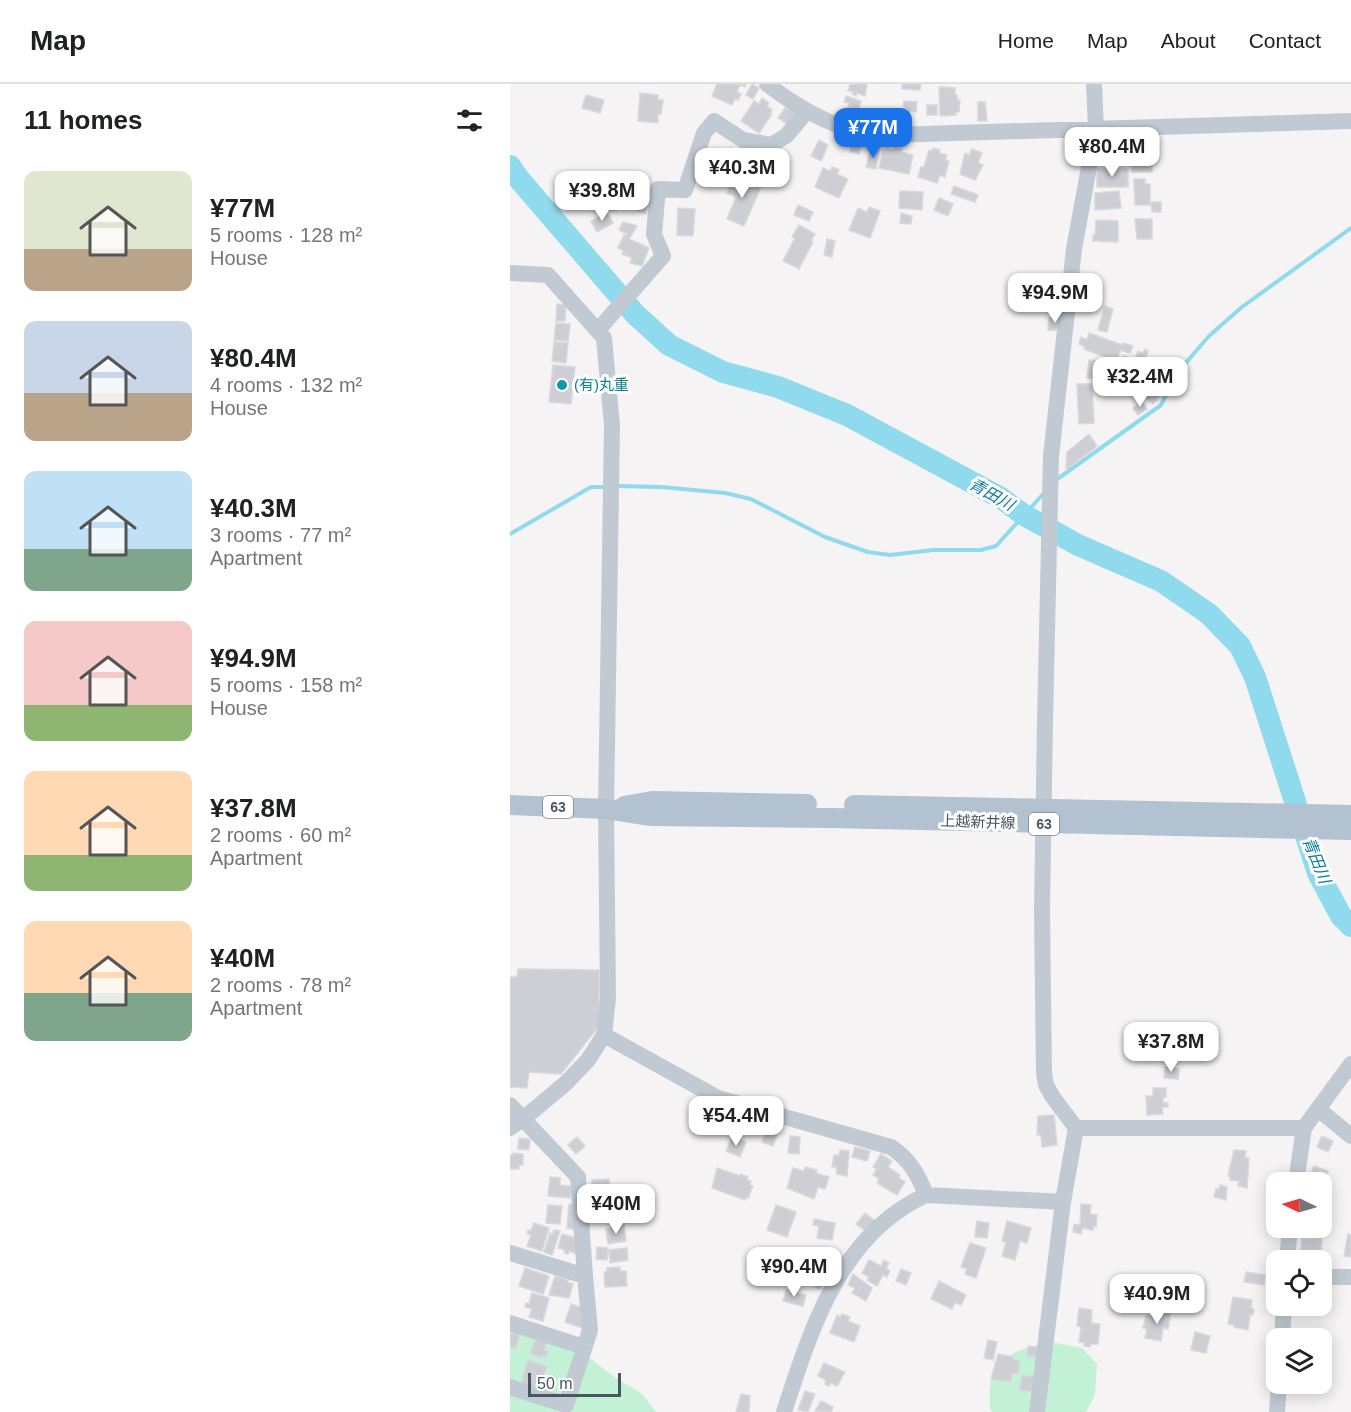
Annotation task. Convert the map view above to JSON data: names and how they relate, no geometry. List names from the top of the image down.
{
  "streets": {
    "main road": ["63", "上越新井線"]
  },
  "water": ["青田川"],
  "places": ["(有)丸重"],
  "scale_bar": "50 m",
  "north": "left",
  "page": {
    "header": "Map",
    "nav": [
      "Home",
      "Map",
      "About",
      "Contact"
    ],
    "heading": "11 homes",
    "price": [
      "¥77M",
      "¥80.4M",
      "¥40.3M",
      "¥39.8M",
      "¥94.9M",
      "¥32.4M",
      "¥37.8M",
      "¥54.4M",
      "¥40M",
      "¥90.4M",
      "¥40.9M"
    ],
    "list": [
      {
        "name": "¥77M",
        "note": "5 rooms · 128 m² · House"
      },
      {
        "name": "¥80.4M",
        "note": "4 rooms · 132 m² · House"
      },
      {
        "name": "¥40.3M",
        "note": "3 rooms · 77 m² · Apartment"
      },
      {
        "name": "¥94.9M",
        "note": "5 rooms · 158 m² · House"
      },
      {
        "name": "¥37.8M",
        "note": "2 rooms · 60 m² · Apartment"
      },
      {
        "name": "¥40M",
        "note": "2 rooms · 78 m² · Apartment"
      }
    ],
    "scale": "50 m"
  }
}
